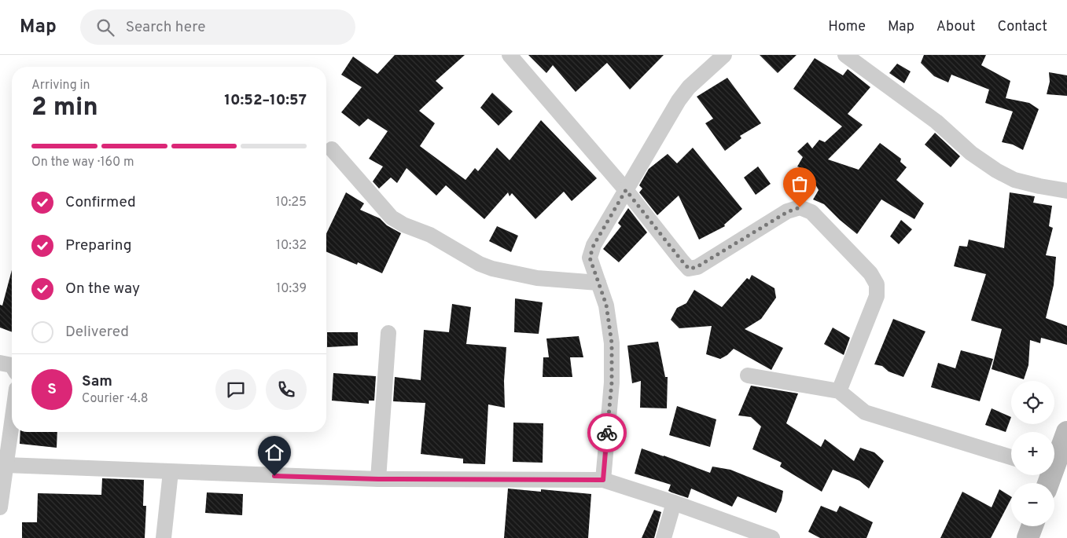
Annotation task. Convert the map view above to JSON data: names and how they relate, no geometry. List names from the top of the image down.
{
  "page": {
    "header": "Map",
    "search": "Search here",
    "nav": [
      "Home",
      "Map",
      "About",
      "Contact"
    ],
    "heading": ["2 min", "Arriving in", "10:52–10:57"],
    "panel": ["Sam", "Courier · 4.8"],
    "bar": "On the way · 160 m",
    "list": [
      ["Confirmed", "10:25"],
      ["Preparing", "10:32"],
      ["On the way", "10:39"],
      "Delivered"
    ],
    "round": "S",
    "map_buttons": ["+", "−"]
  }
}
